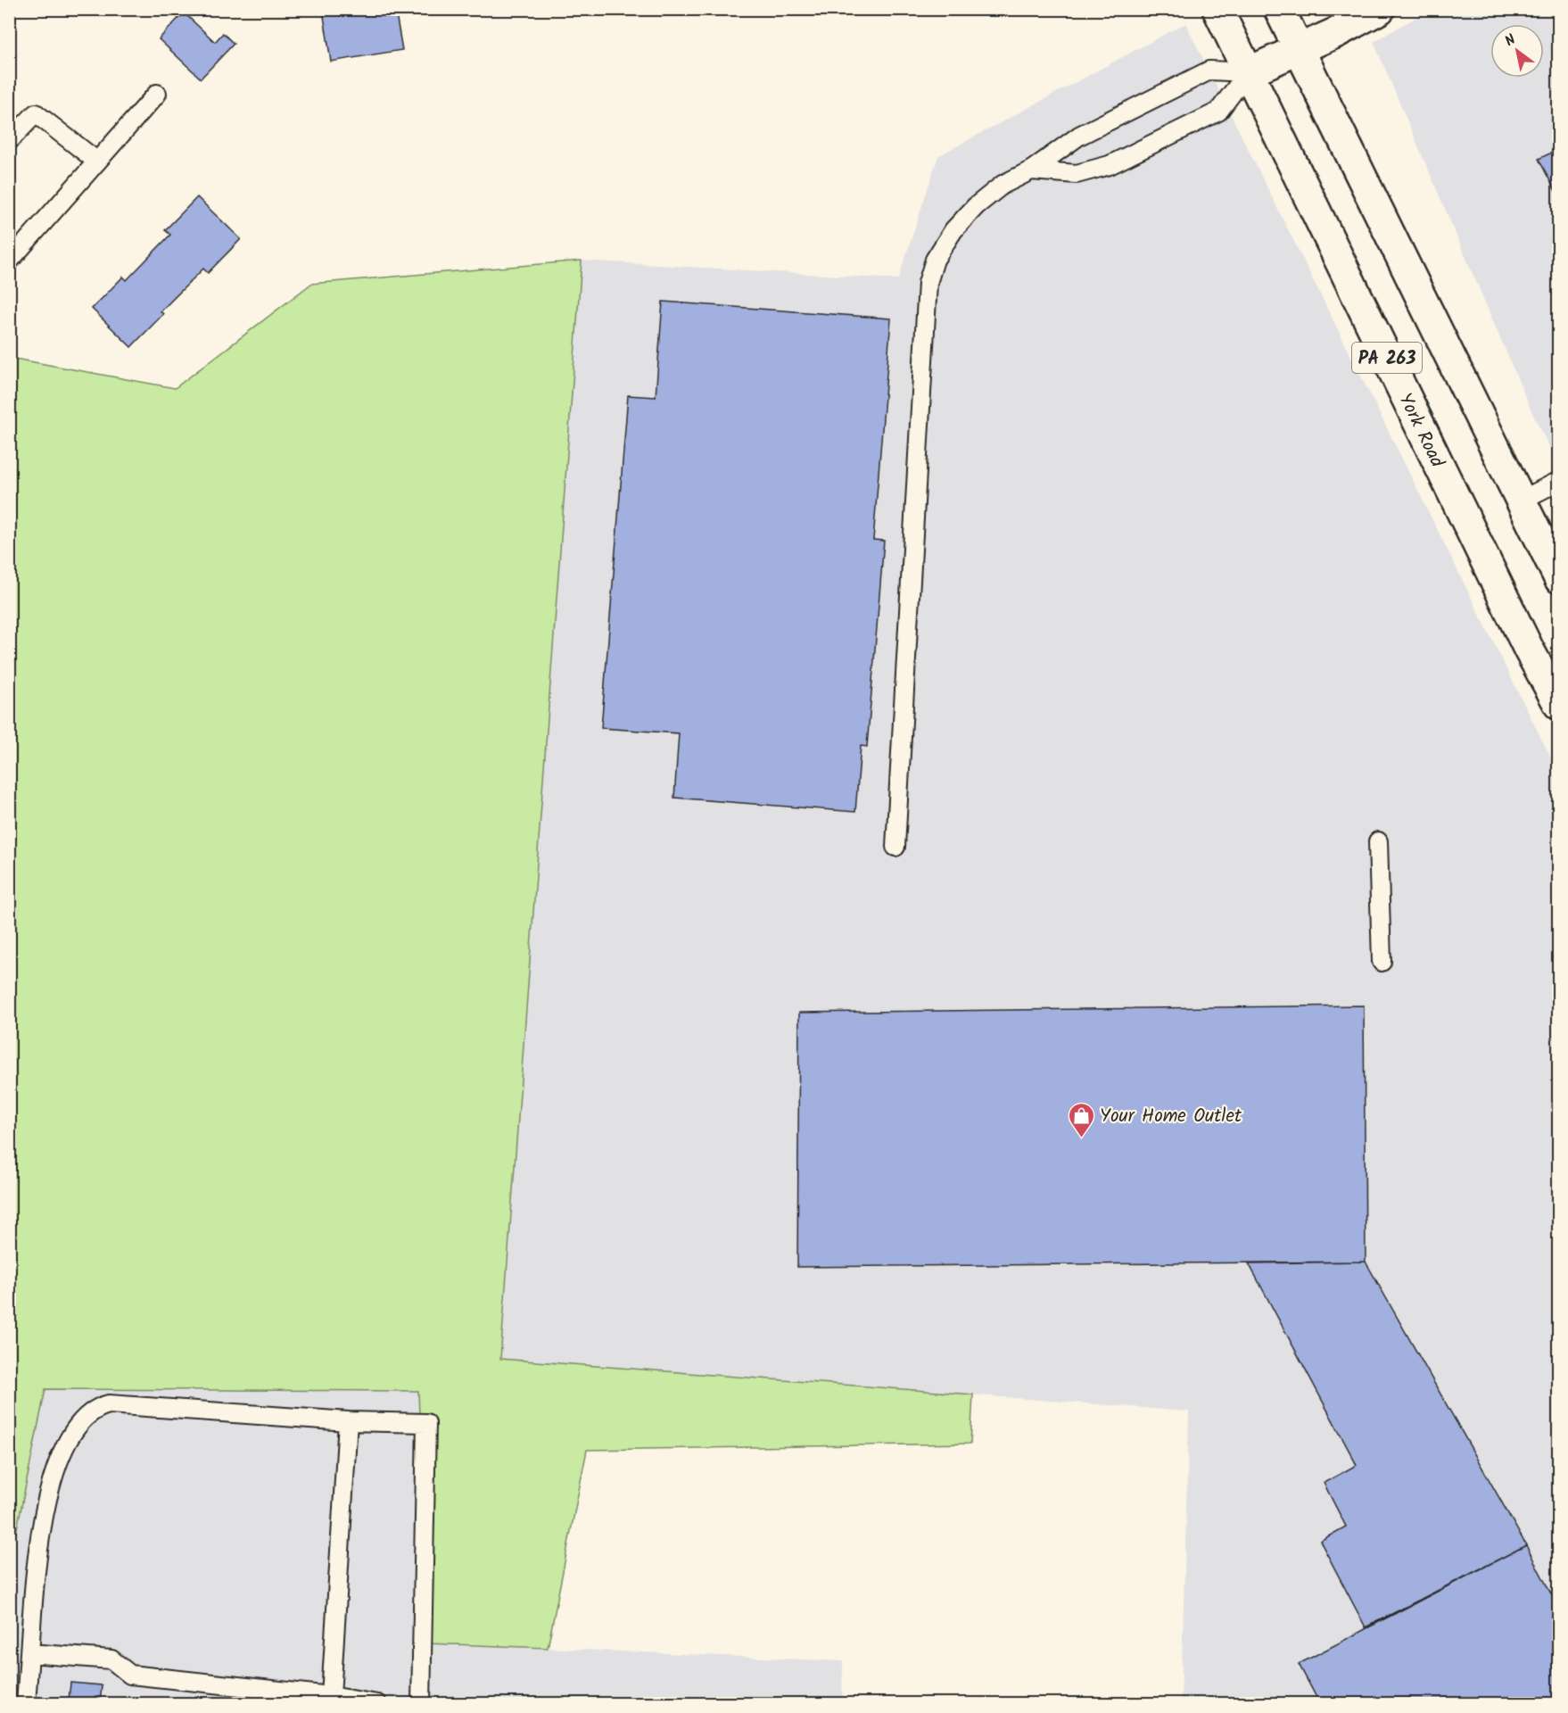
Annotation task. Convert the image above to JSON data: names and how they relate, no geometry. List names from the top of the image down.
{
  "streets": {
    "main road": ["PA 263", "York Road"]
  },
  "places": {
    "shop": ["Your Home Outlet"]
  },
  "north": "top left"
}
